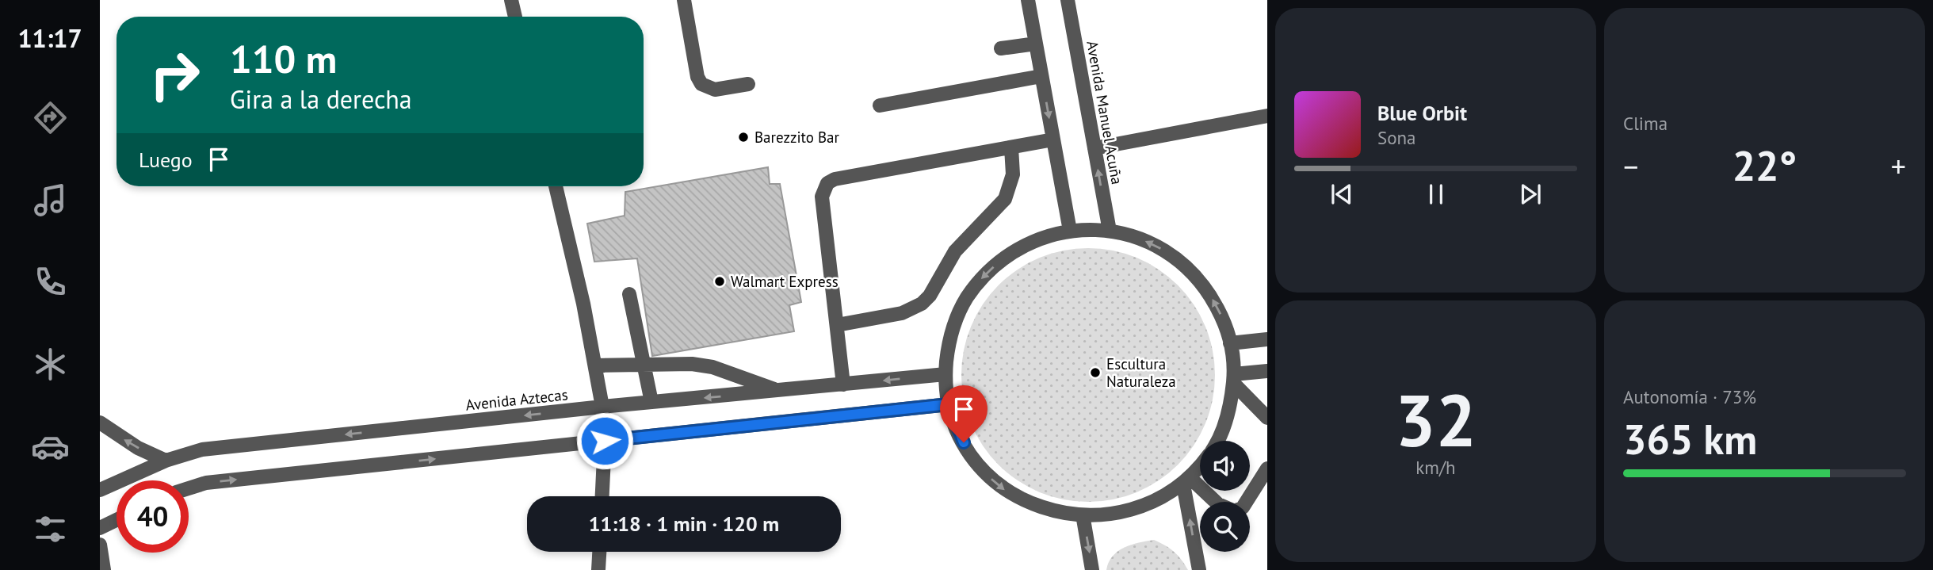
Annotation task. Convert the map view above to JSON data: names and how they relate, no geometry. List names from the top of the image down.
{
  "streets": {
    "street": ["Avenida Manuel Acuña", "Avenida Aztecas"]
  },
  "places": ["Barezzito Bar", "Walmart Express", "Escultura Naturaleza"],
  "page": {
    "tabs": "11:17",
    "tile": [
      "Clima",
      ["32", "km/h"],
      ["Autonomía · 73%", "365 km"]
    ],
    "turn": ["110 m", "Gira a la derecha"],
    "song": ["Blue Orbit", "Sona"],
    "then": "Luego",
    "heat": ["−", "22°", "+"],
    "limit": "40",
    "trip": "11:18 · 1 min · 120 m"
  }
}
